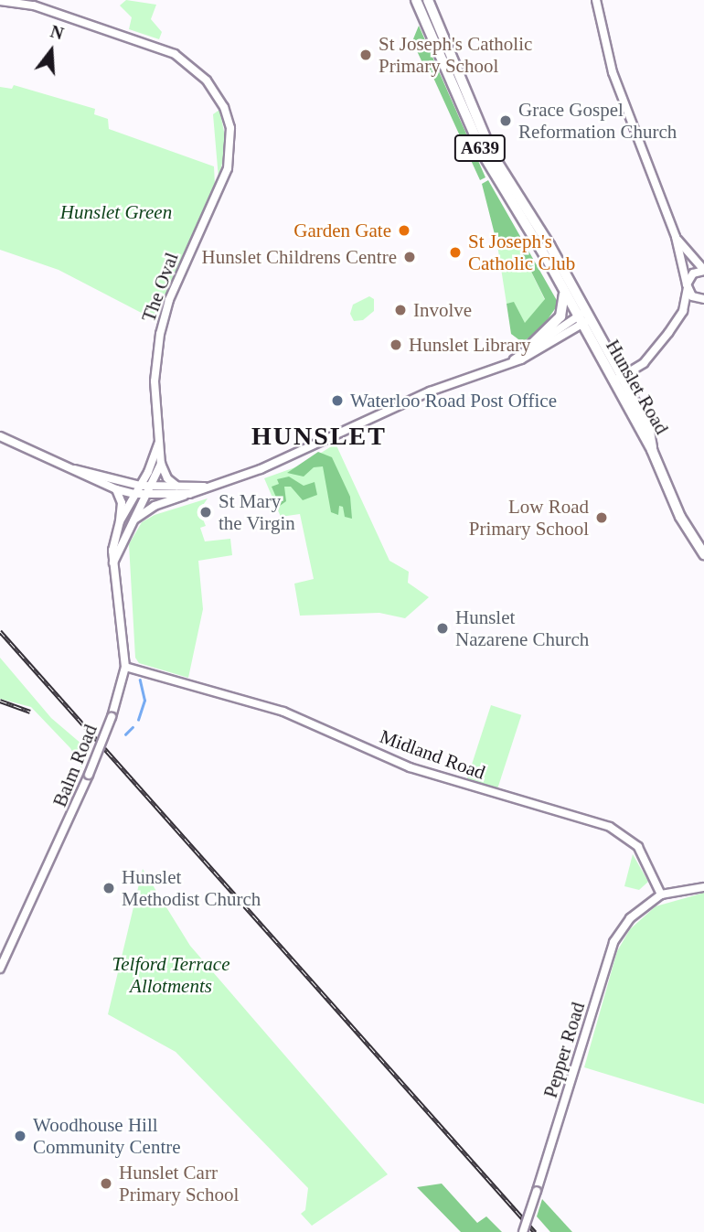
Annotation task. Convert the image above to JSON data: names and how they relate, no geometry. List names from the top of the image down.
{
  "streets": {
    "main road": ["A639", "Hunslet Road"],
    "street": [
      "The Oval",
      "Midland Road",
      "Balm Road",
      "Pepper Road"
    ]
  },
  "crossings": [
    ["A639", "Hunslet Road"],
    ["Midland Road", "Balm Road"],
    ["Midland Road", "Pepper Road"]
  ],
  "districts": ["HUNSLET"],
  "parks": ["Hunslet Green", "Telford Terrace Allotments"],
  "places": [
    "St Joseph's Catholic Primary School",
    "Grace Gospel Reformation Church",
    "Garden Gate",
    "St Joseph's Catholic Club",
    "Hunslet Childrens Centre",
    "Involve",
    "Hunslet Library",
    "Waterloo Road Post Office",
    "St Mary the Virgin",
    "Low Road Primary School",
    "Hunslet Nazarene Church",
    "Hunslet Methodist Church",
    "Woodhouse Hill Community Centre",
    "Hunslet Carr Primary School"
  ],
  "north": "top"
}
